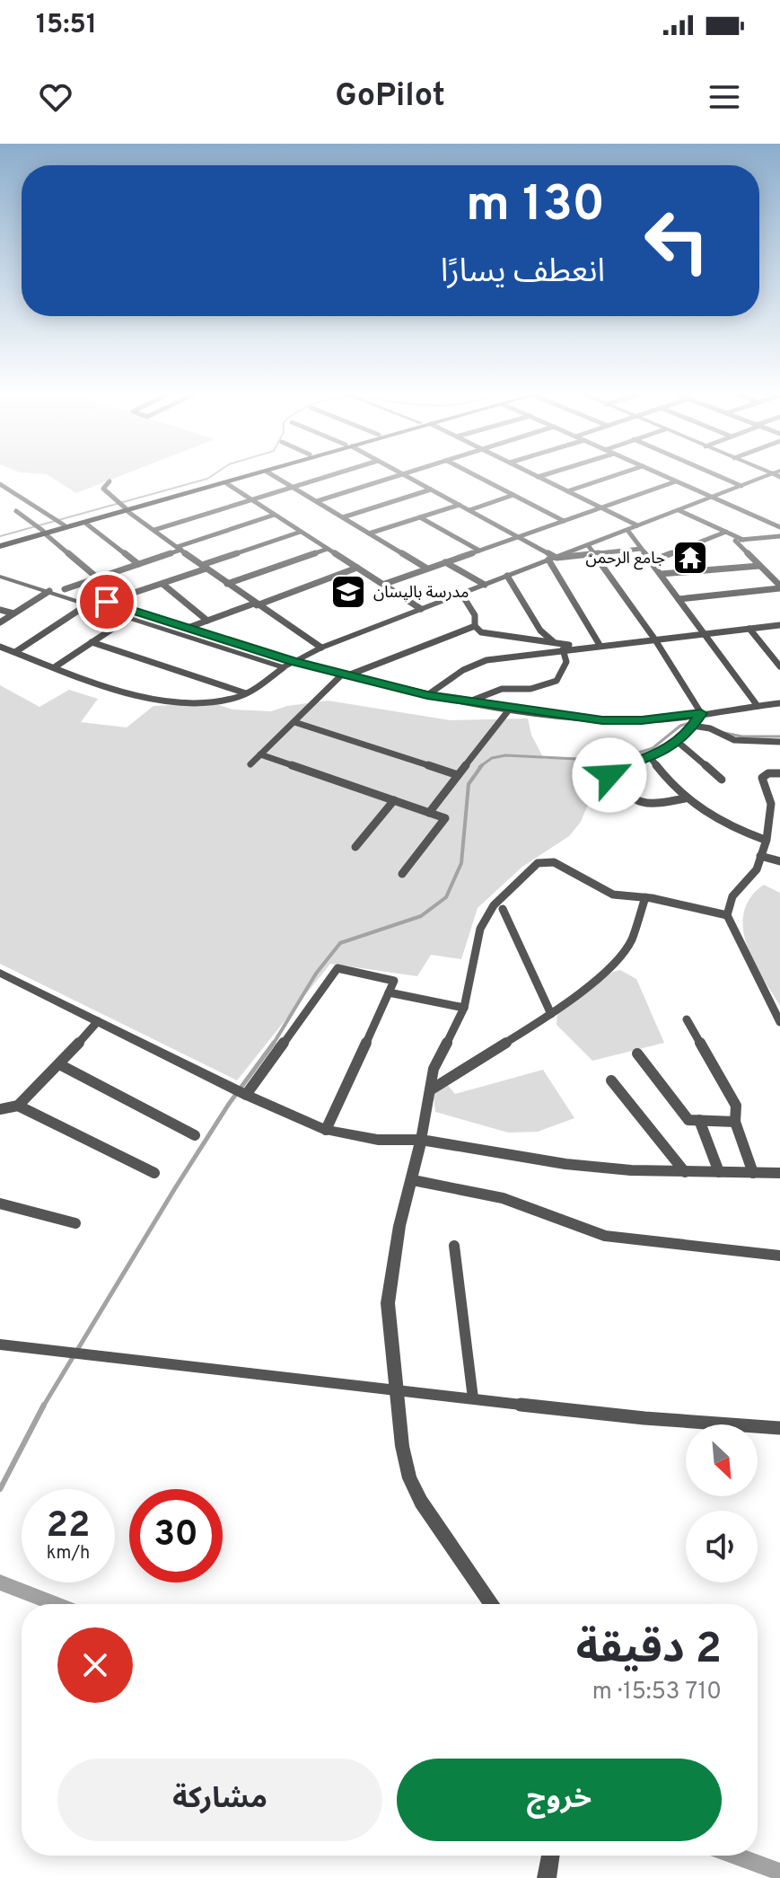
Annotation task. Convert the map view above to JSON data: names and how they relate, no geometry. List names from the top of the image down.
{
  "places": {
    "temple": ["جامع الرحمن"],
    "school or university": ["مدرسة بالیسان"]
  },
  "north": "bottom right",
  "page": {
    "status": "15:51",
    "header": "GoPilot",
    "turn": ["130 m", "انعطف يسارًا"],
    "speed": "22 km/h",
    "limit": "30",
    "heading": ["2 دقيقة", "710 m · 15:53"],
    "buttons": ["خروج", "مشاركة"]
  }
}
